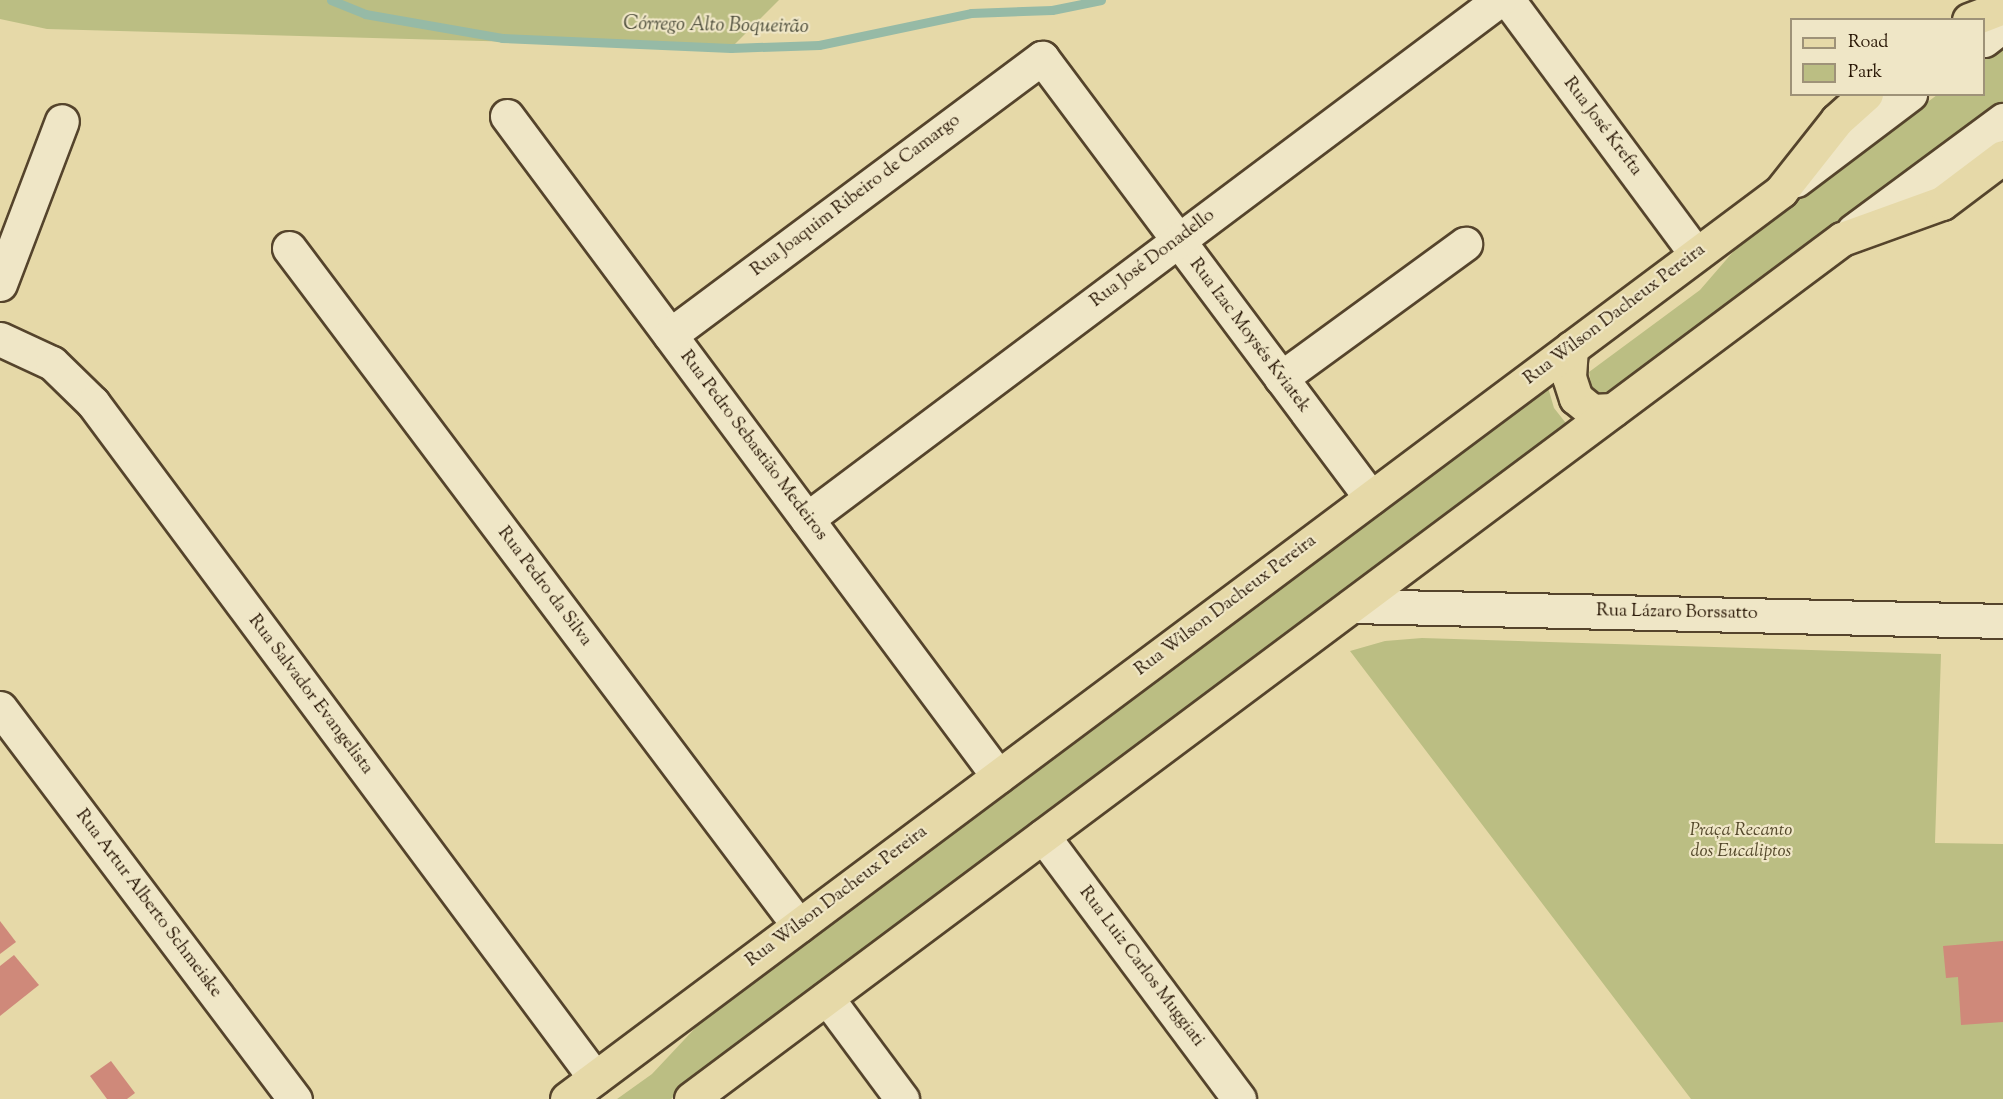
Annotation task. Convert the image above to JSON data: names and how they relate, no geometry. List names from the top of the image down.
{
  "streets": {
    "main road": ["Rua Wilson Dacheux Pereira"],
    "street": [
      "Rua José Krefta",
      "Rua Joaquim Ribeiro de Camargo",
      "Rua José Donadello",
      "Rua Izac Moysés Kviatek",
      "Rua Pedro Sebastião Medeiros",
      "Rua Pedro da Silva",
      "Rua Lázaro Borssatto",
      "Rua Salvador Evangelista",
      "Rua Artur Alberto Schmeiske",
      "Rua Luiz Carlos Muggiati"
    ]
  },
  "crossings": [
    ["Rua José Krefta", "Rua Wilson Dacheux Pereira"],
    ["Rua Joaquim Ribeiro de Camargo", "Rua Izac Moysés Kviatek"],
    ["Rua Joaquim Ribeiro de Camargo", "Rua Pedro Sebastião Medeiros"],
    ["Rua José Donadello", "Rua Izac Moysés Kviatek"],
    ["Rua José Donadello", "Rua Pedro Sebastião Medeiros"],
    ["Rua Wilson Dacheux Pereira", "Rua Izac Moysés Kviatek"],
    ["Rua Wilson Dacheux Pereira", "Rua Pedro Sebastião Medeiros"],
    ["Rua Wilson Dacheux Pereira", "Rua Pedro da Silva"],
    ["Rua Wilson Dacheux Pereira", "Rua Salvador Evangelista"]
  ],
  "water": ["Córrego Alto Boqueirão"],
  "parks": ["Praça Recanto dos Eucaliptos"],
  "legend": ["Road", "Park"]
}
